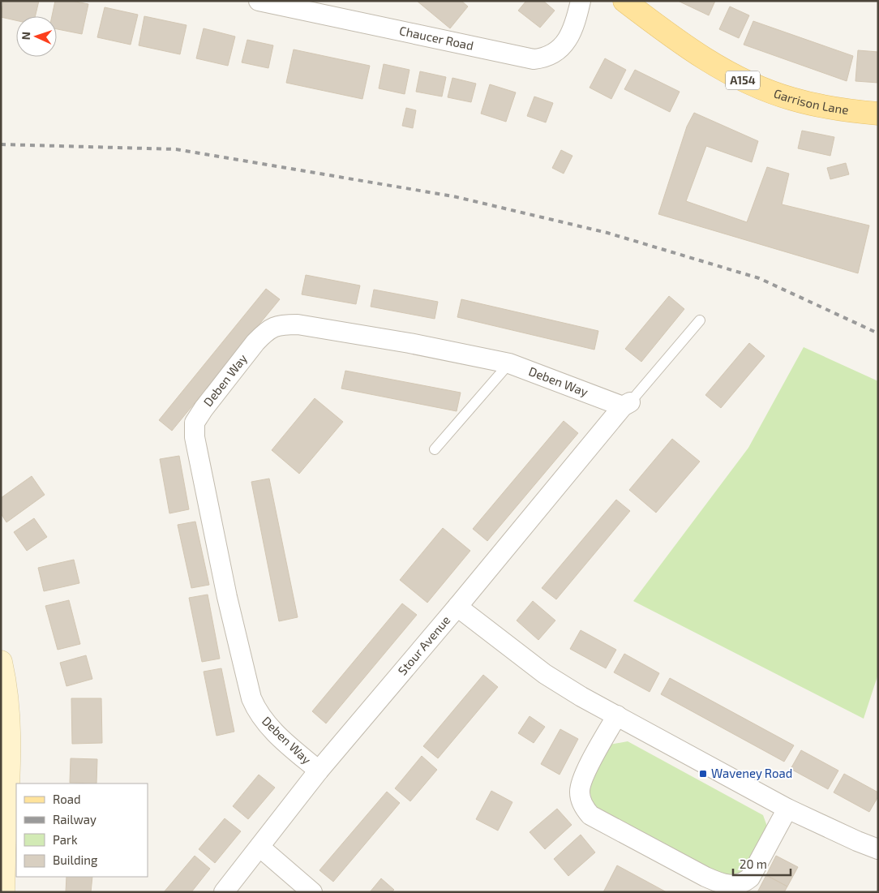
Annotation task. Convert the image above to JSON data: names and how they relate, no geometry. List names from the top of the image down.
{
  "streets": {
    "main road": ["A154", "Garrison Lane"],
    "street": ["Chaucer Road", "Deben Way", "Stour Avenue"]
  },
  "crossings": [
    ["Deben Way", "Stour Avenue"]
  ],
  "places": {
    "transit": ["Waveney Road"]
  },
  "legend": [
    "Road",
    "Railway",
    "Park",
    "Building"
  ],
  "scale_bar": "20 m",
  "north": "left"
}
